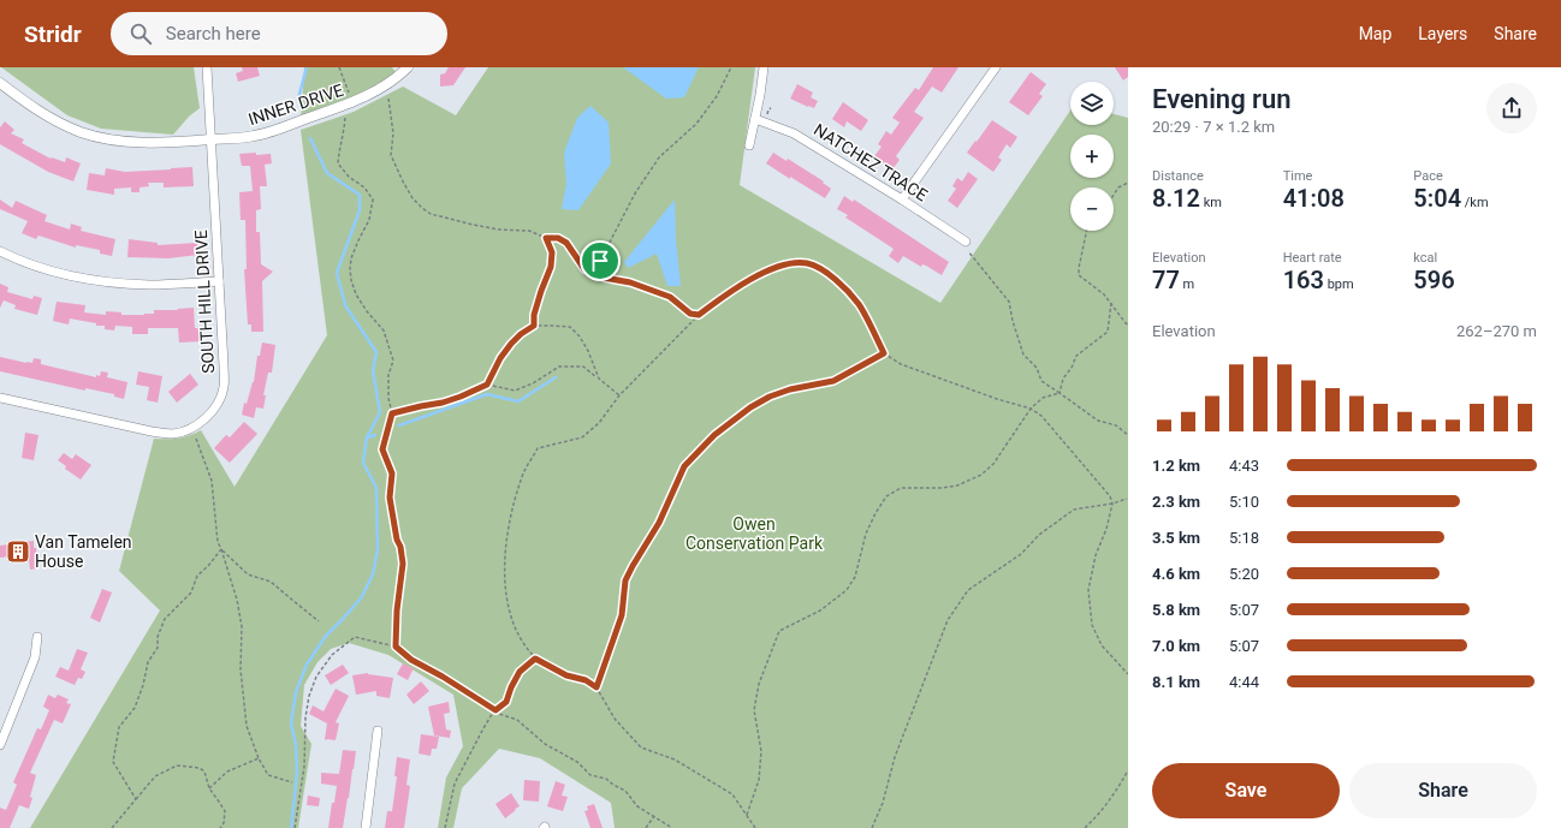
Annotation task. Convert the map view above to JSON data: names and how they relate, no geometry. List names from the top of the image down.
{
  "streets": {
    "street": ["INNER DRIVE", "NATCHEZ TRACE", "SOUTH HILL DRIVE"]
  },
  "crossings": [
    ["INNER DRIVE", "SOUTH HILL DRIVE"]
  ],
  "parks": ["Owen Conservation Park"],
  "places": {
    "building": ["Van Tamelen House"]
  },
  "page": {
    "header": "Stridr",
    "search": "Search here",
    "nav": ["Map", "Layers", "Share"],
    "heading": ["Evening run", "20:29 · 7 × 1.2 km"],
    "map_buttons": ["+", "−"],
    "stats": [
      ["Distance", "8.12 km"],
      ["Time", "41:08"],
      ["Pace", "5:04 /km"],
      ["Elevation", "77 m"],
      ["Heart rate", "163 bpm"],
      ["kcal", "596"]
    ],
    "chart": ["Elevation", "262–270 m"],
    "list": [
      {
        "name": "1.2 km",
        "note": "4:43"
      },
      {
        "name": "2.3 km",
        "note": "5:10"
      },
      {
        "name": "3.5 km",
        "note": "5:18"
      },
      {
        "name": "4.6 km",
        "note": "5:20"
      },
      {
        "name": "5.8 km",
        "note": "5:07"
      },
      {
        "name": "7.0 km",
        "note": "5:07"
      },
      {
        "name": "8.1 km",
        "note": "4:44"
      }
    ],
    "buttons": ["Save", "Share"]
  }
}
